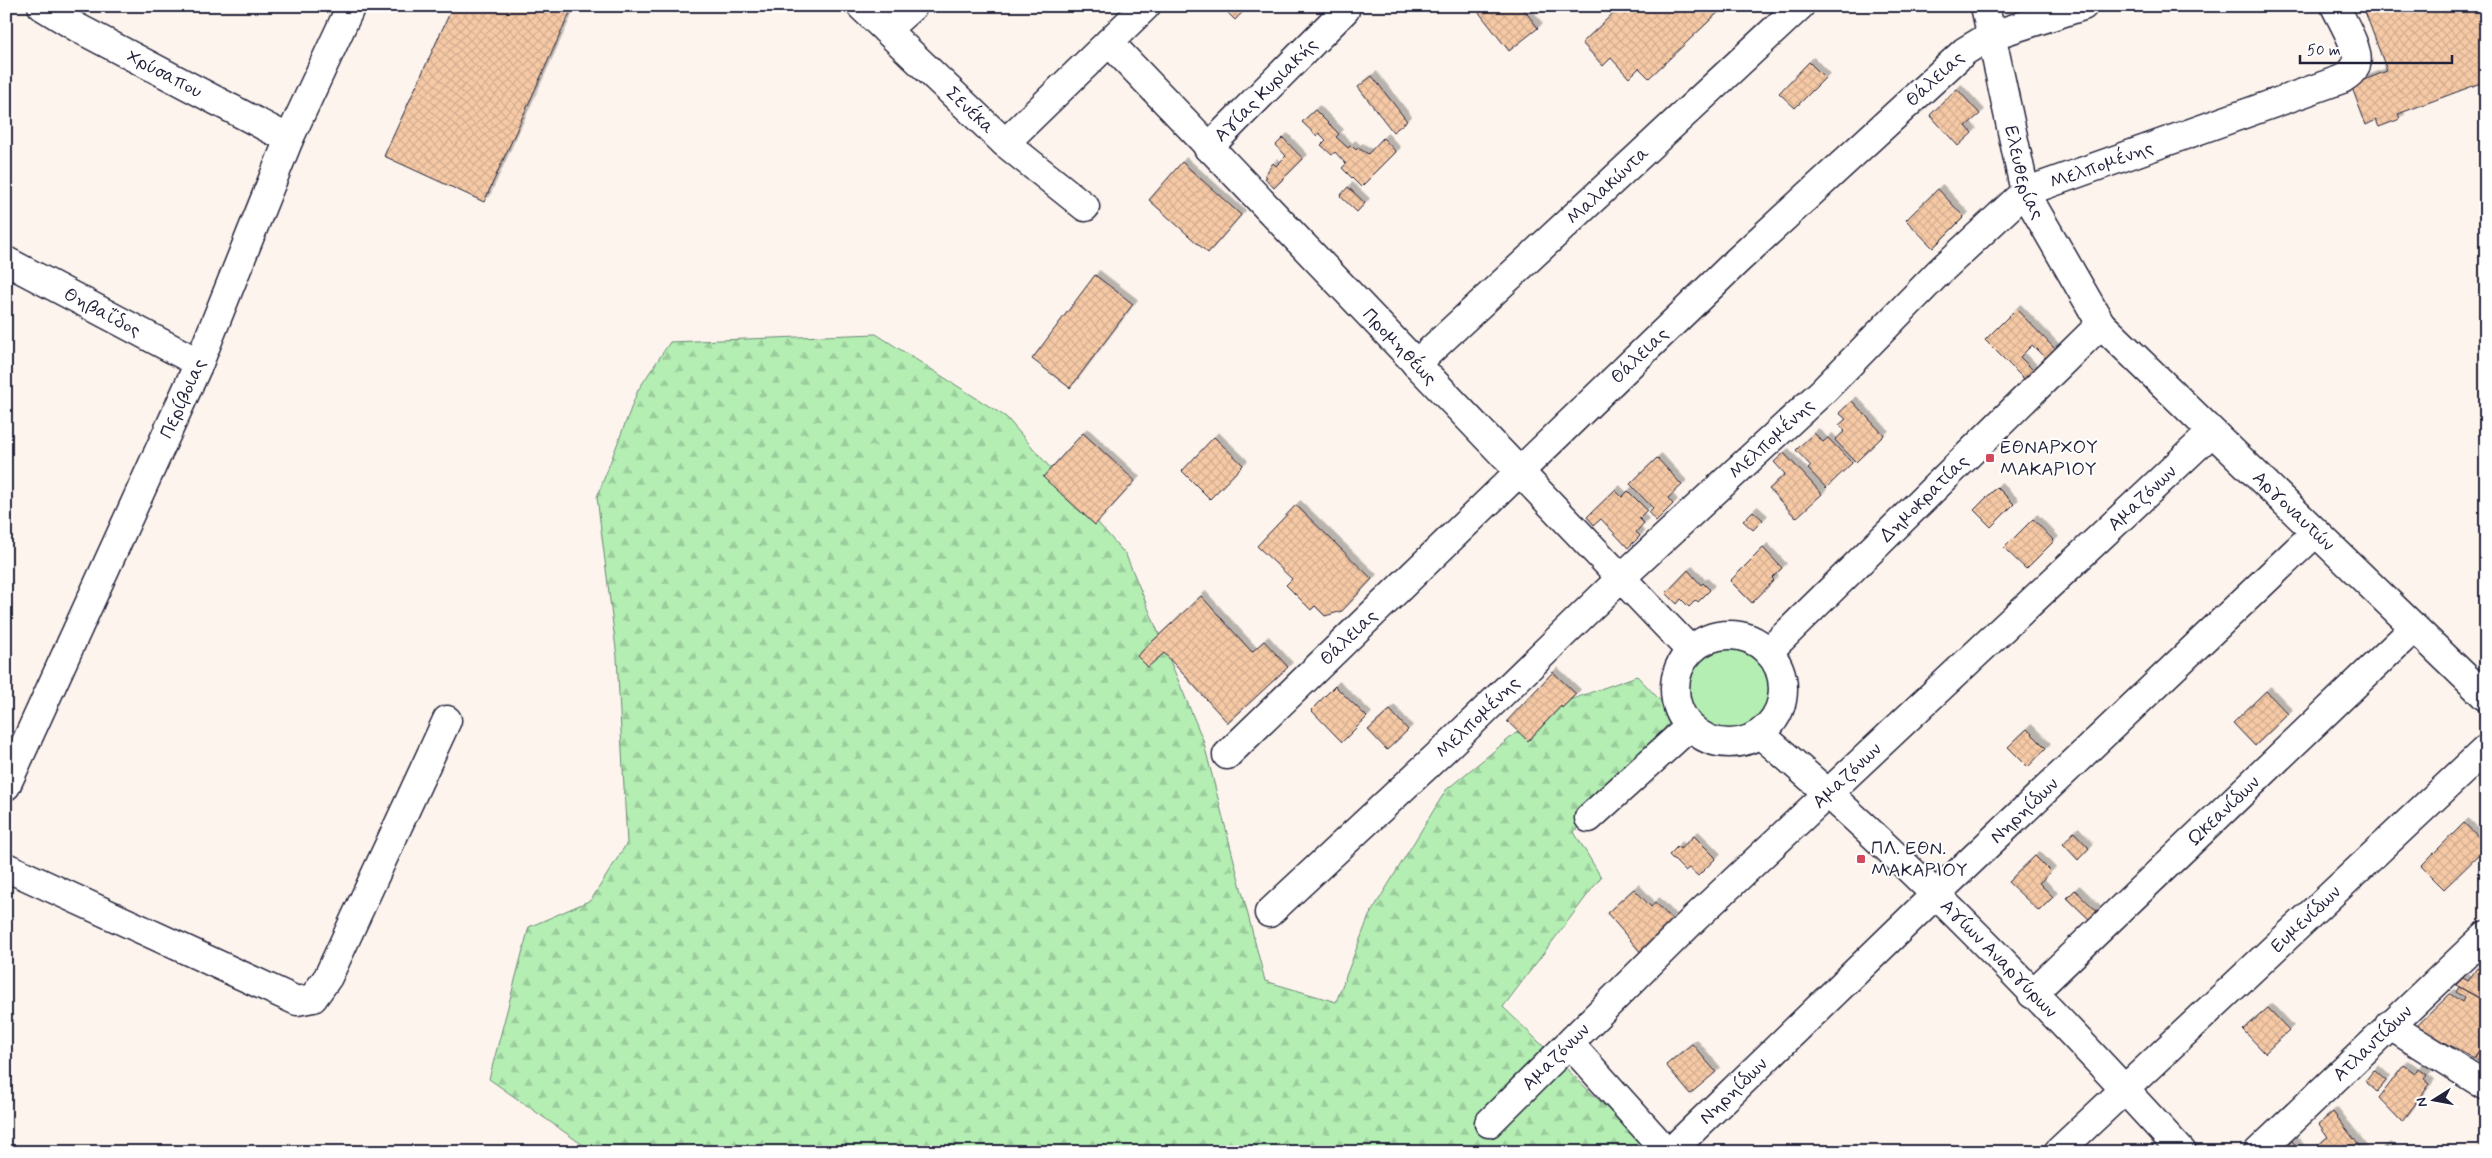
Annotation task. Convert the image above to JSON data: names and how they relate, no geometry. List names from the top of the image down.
{
  "streets": {
    "street": [
      "Χρύσαπου",
      "Θάλειας",
      "Αγίας Κυριακής",
      "Σενέκα",
      "Μελπομένης",
      "Ελευθερίας",
      "Μαλακώντα",
      "Θηβαΐδος",
      "Προμηθέως",
      "Περίβοιας",
      "Αμαζόνων",
      "Δημοκρατίας",
      "Αργοναυτών",
      "Νηρηίδων",
      "Ωκεανίδων",
      "Ευμενίδων",
      "Αγίων Αναργύρων",
      "Ατλαντίδων"
    ]
  },
  "crossings": [
    ["Χρύσαπου", "Περίβοιας"],
    ["Θάλειας", "Ελευθερίας"],
    ["Θάλειας", "Προμηθέως"],
    ["Αγίας Κυριακής", "Προμηθέως"],
    ["Μελπομένης", "Ελευθερίας"],
    ["Μελπομένης", "Προμηθέως"],
    ["Ελευθερίας", "Δημοκρατίας"],
    ["Ελευθερίας", "Αργοναυτών"],
    ["Μαλακώντα", "Προμηθέως"],
    ["Θηβαΐδος", "Περίβοιας"],
    ["Προμηθέως", "Δημοκρατίας"],
    ["Προμηθέως", "Αγίων Αναργύρων"],
    ["Αμαζόνων", "Αργοναυτών"],
    ["Αμαζόνων", "Αγίων Αναργύρων"],
    ["Δημοκρατίας", "Αργοναυτών"],
    ["Δημοκρατίας", "Αγίων Αναργύρων"],
    ["Αργοναυτών", "Νηρηίδων"],
    ["Αργοναυτών", "Ωκεανίδων"],
    ["Νηρηίδων", "Αγίων Αναργύρων"],
    ["Ωκεανίδων", "Αγίων Αναργύρων"],
    ["Ευμενίδων", "Αγίων Αναργύρων"]
  ],
  "places": {
    "transit": ["ΕΘΝΑΡΧΟΥ ΜΑΚΑΡΙΟΥ", "ΠΛ. ΕΘΝ. ΜΑΚΑΡΙΟΥ"]
  },
  "scale_bar": "50 m",
  "north": "left"
}
